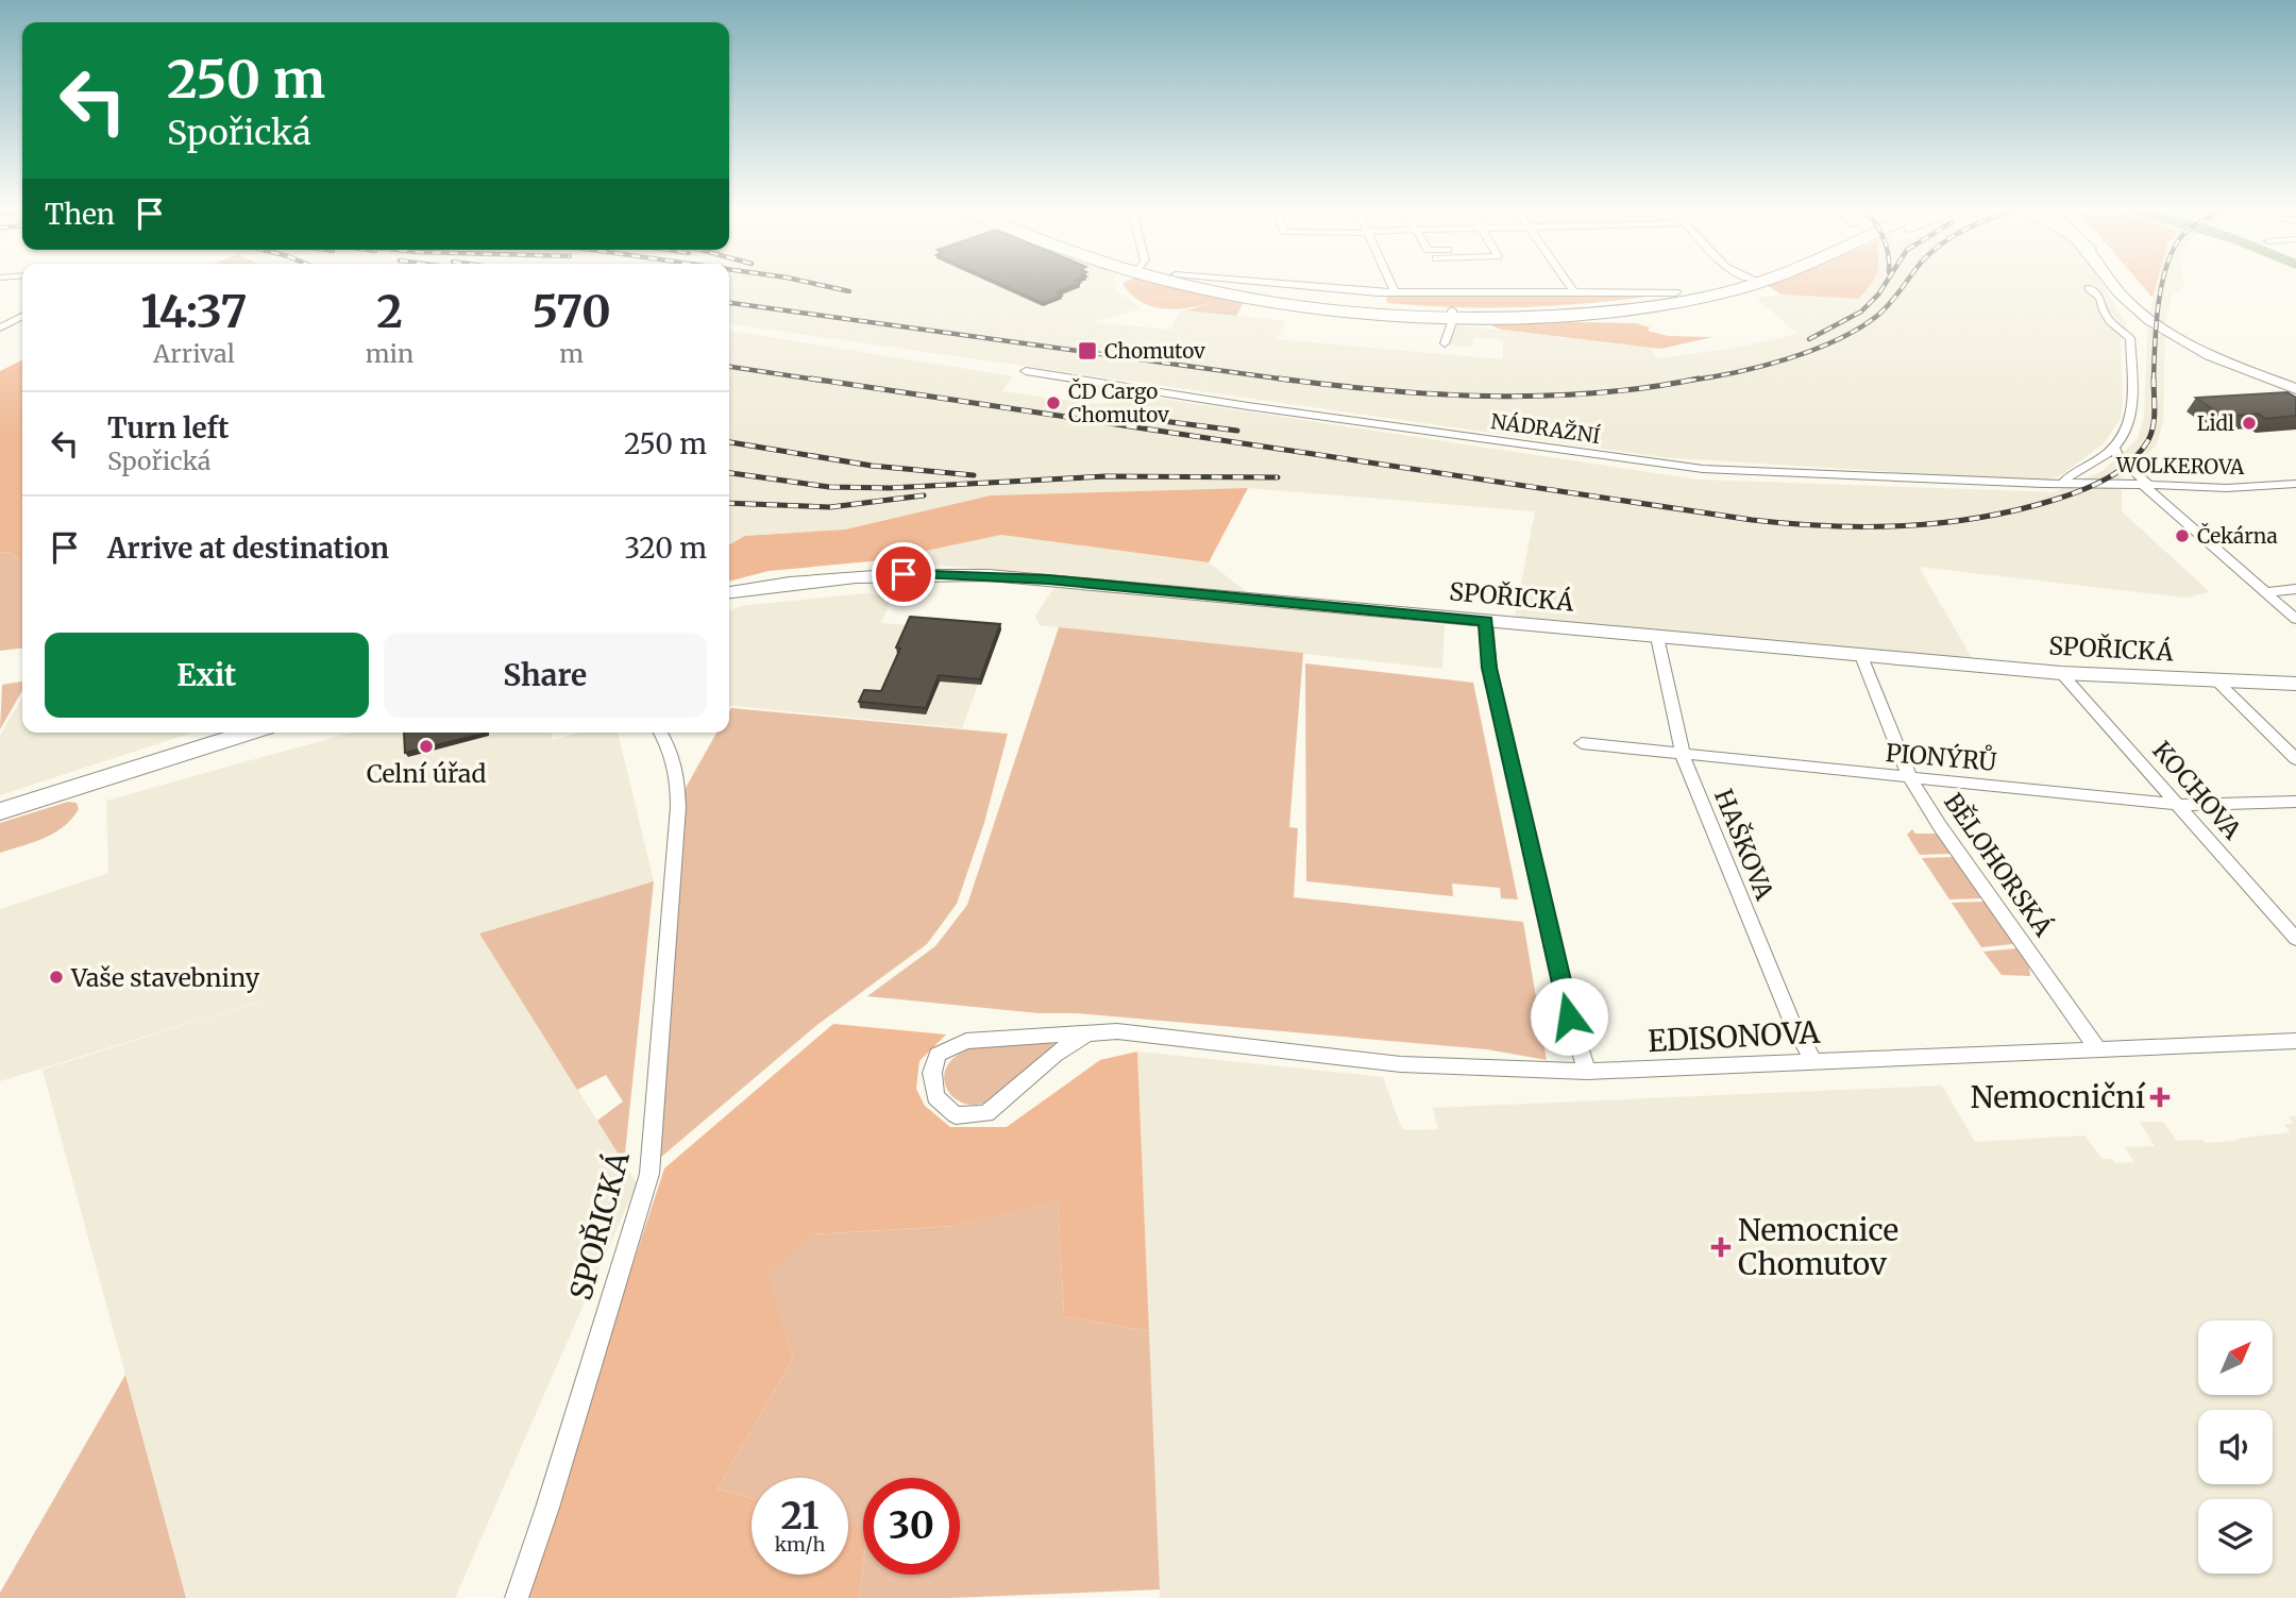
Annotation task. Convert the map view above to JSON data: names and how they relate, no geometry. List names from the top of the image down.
{
  "streets": {
    "street": [
      "NÁDRAŽNÍ",
      "WOLKEROVA",
      "SPOŘICKÁ",
      "PIONÝRŮ",
      "KOCHOVA",
      "HAŠKOVA",
      "BĚLOHORSKÁ",
      "EDISONOVA"
    ]
  },
  "crossings": [
    ["NÁDRAŽNÍ", "WOLKEROVA"],
    ["SPOŘICKÁ", "KOCHOVA"],
    ["SPOŘICKÁ", "HAŠKOVA"],
    ["SPOŘICKÁ", "BĚLOHORSKÁ"],
    ["PIONÝRŮ", "KOCHOVA"],
    ["PIONÝRŮ", "HAŠKOVA"],
    ["PIONÝRŮ", "BĚLOHORSKÁ"],
    ["HAŠKOVA", "EDISONOVA"],
    ["BĚLOHORSKÁ", "EDISONOVA"]
  ],
  "places": {
    "transit": ["Chomutov"],
    "other": [
      "ČD Cargo Chomutov",
      "Lidl",
      "Čekárna",
      "Celní úřad",
      "Vaše stavebniny"
    ],
    "health": ["Nemocniční", "Nemocnice Chomutov"]
  },
  "north": "top right",
  "page": {
    "turn": ["250 m", "Spořická"],
    "then": "Then",
    "eta": [
      "14:37",
      "Arrival",
      "2",
      "min",
      "570",
      "m"
    ],
    "list": [
      {
        "name": "Turn left",
        "note": "Spořická",
        "value": "250 m"
      },
      {
        "name": "Arrive at destination",
        "value": "320 m"
      }
    ],
    "buttons": ["Exit", "Share"],
    "speed": "21 km/h",
    "limit": "30"
  }
}
